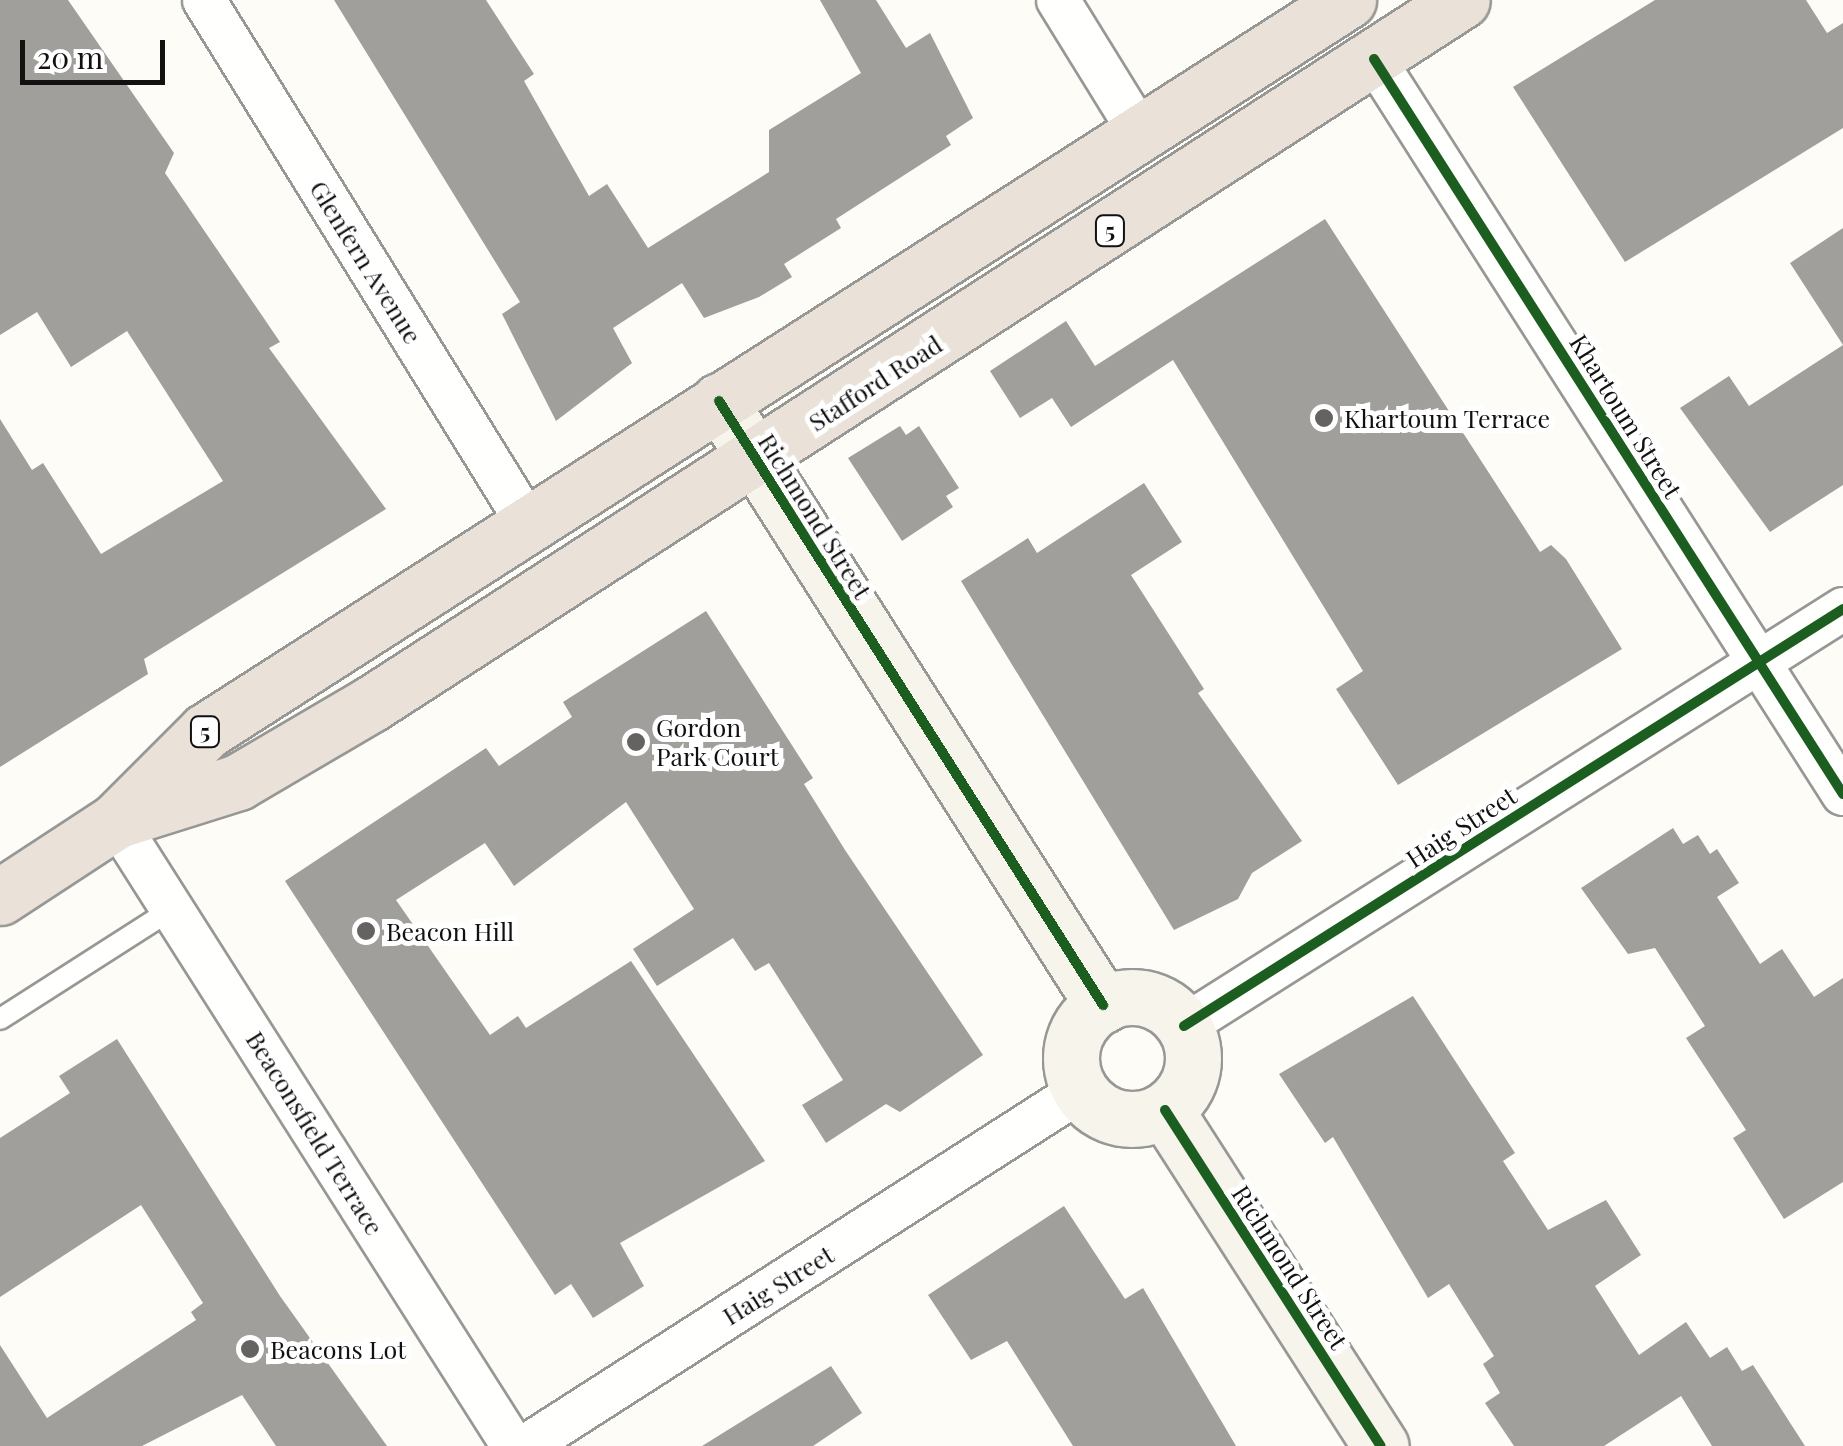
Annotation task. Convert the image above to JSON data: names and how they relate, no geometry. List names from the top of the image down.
{
  "streets": {
    "highway": ["5", "Stafford Road"],
    "street": [
      "Glenfern Avenue",
      "Khartoum Street",
      "Richmond Street",
      "Haig Street",
      "Beaconsfield Terrace"
    ]
  },
  "crossings": [
    ["Glenfern Avenue", "Stafford Road"],
    ["Stafford Road", "Khartoum Street"],
    ["Stafford Road", "Richmond Street"],
    ["Stafford Road", "Beaconsfield Terrace"],
    ["Khartoum Street", "Haig Street"],
    ["Richmond Street", "Haig Street"]
  ],
  "places": [
    "Khartoum Terrace",
    "Gordon Park Court",
    "Beacon Hill",
    "Beacons Lot"
  ],
  "scale_bar": "20 m"
}
